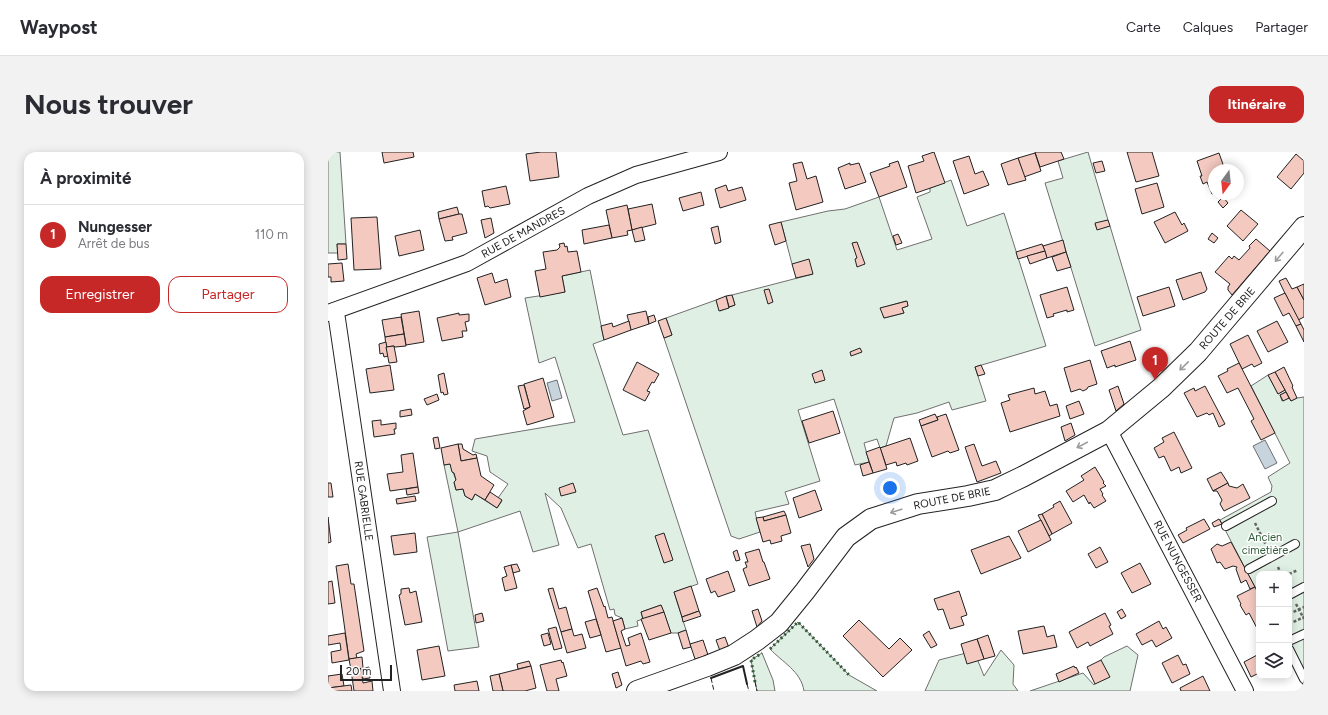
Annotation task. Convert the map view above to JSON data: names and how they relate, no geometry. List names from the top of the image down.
{
  "streets": {
    "street": [
      "RUE DE MANDRES",
      "ROUTE DE BRIE",
      "RUE GABRIELLE",
      "RUE NUNGESSER"
    ]
  },
  "crossings": [
    ["RUE DE MANDRES", "RUE GABRIELLE"],
    ["ROUTE DE BRIE", "RUE NUNGESSER"]
  ],
  "one_way": ["ROUTE DE BRIE"],
  "parks": ["Ancien cimetière"],
  "scale_bar": "20 m",
  "north": "bottom",
  "page": {
    "header": "Waypost",
    "nav": ["Carte", "Calques", "Partager"],
    "buttons": [
      "Itinéraire",
      ["Enregistrer", "Partager"]
    ],
    "title": "Nous trouver",
    "heading": "À proximité",
    "list": [
      {
        "mark": "1",
        "name": "Nungesser",
        "note": "Arrêt de bus",
        "value": "110 m"
      }
    ],
    "pins": "1",
    "map_buttons": ["+", "−"],
    "scale": "20 m"
  }
}
